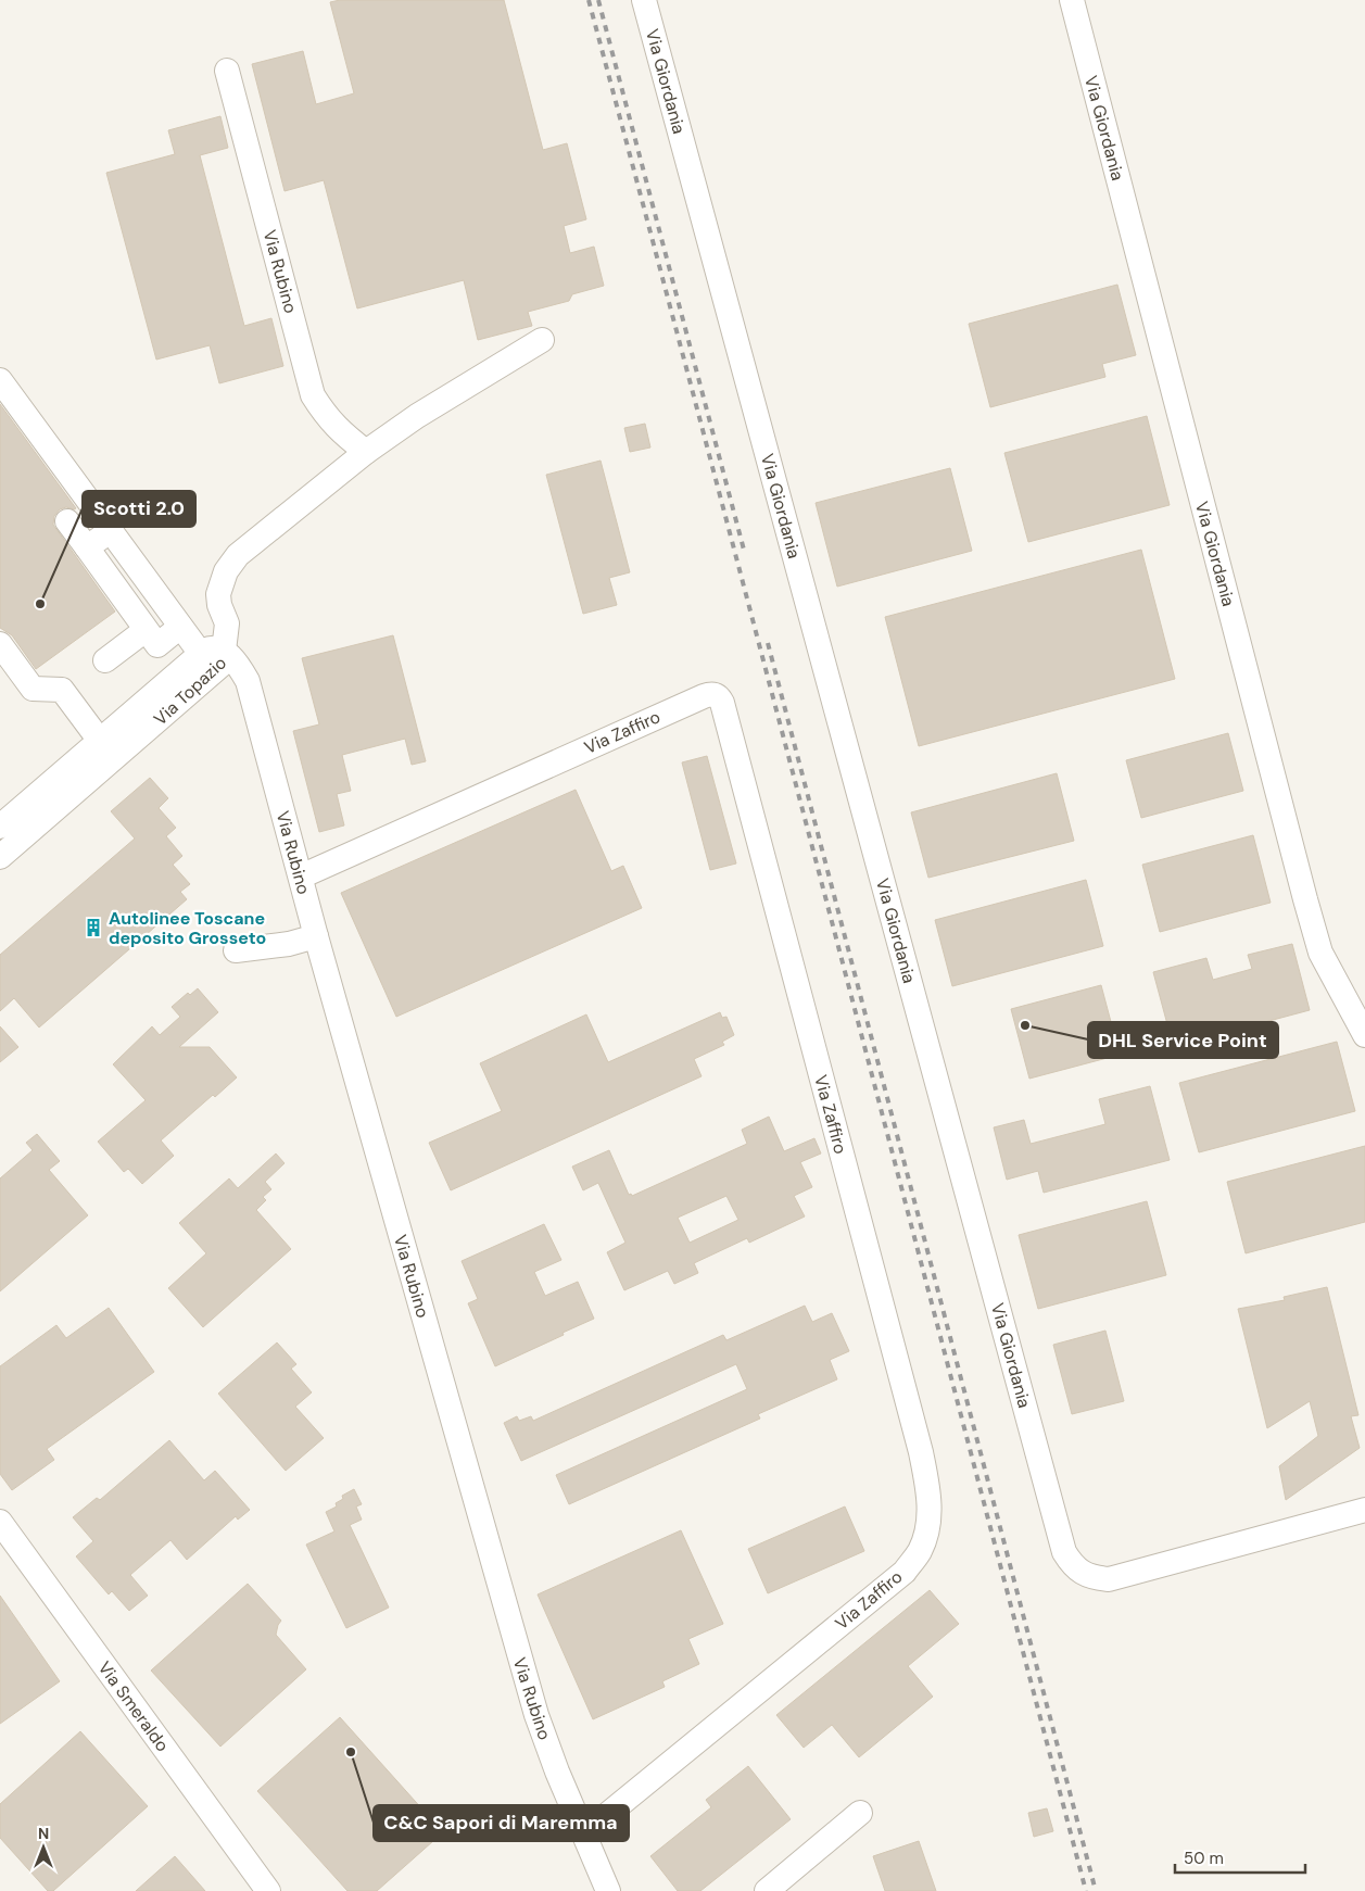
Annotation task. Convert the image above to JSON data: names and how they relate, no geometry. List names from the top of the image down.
{
  "streets": {
    "street": [
      "Via Giordania",
      "Via Rubino",
      "Via Topazio",
      "Via Zaffiro",
      "Via Smeraldo"
    ]
  },
  "crossings": [
    ["Via Rubino", "Via Topazio"],
    ["Via Rubino", "Via Zaffiro"]
  ],
  "places": {
    "other": ["Scotti 2.0", "DHL Service Point", "C&C Sapori di Maremma"],
    "building": ["Autolinee Toscane deposito Grosseto"]
  },
  "scale_bar": "50 m",
  "north": "top"
}
